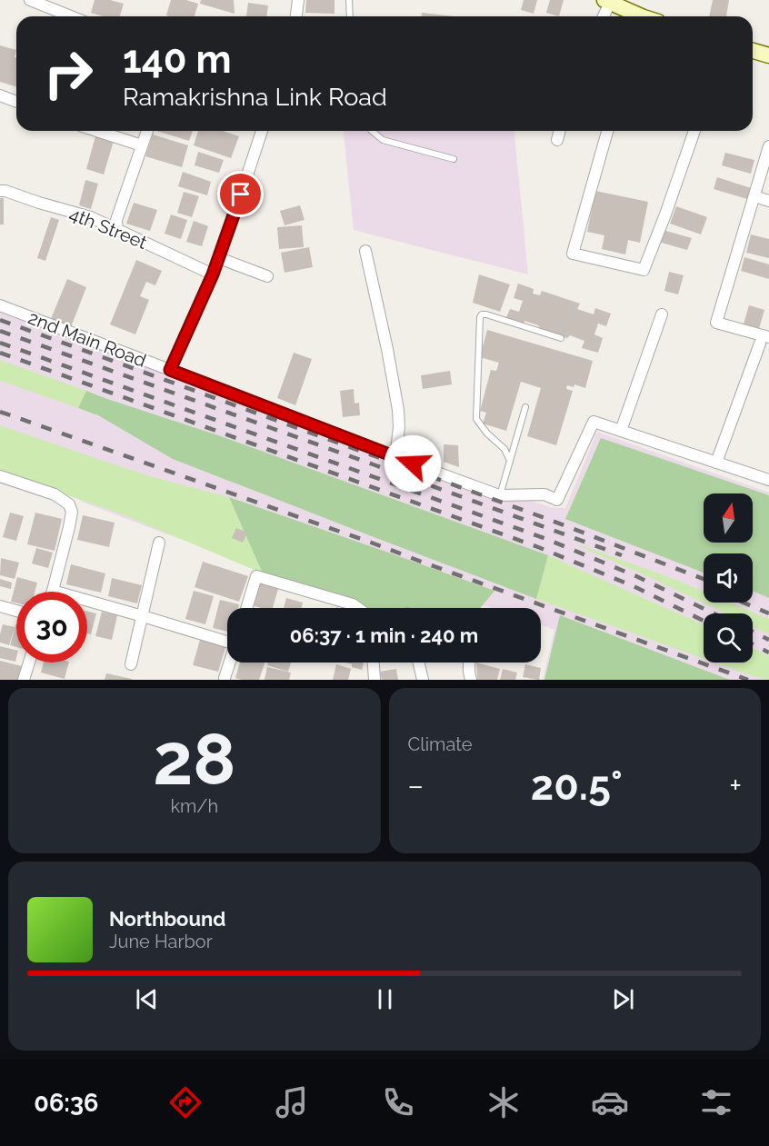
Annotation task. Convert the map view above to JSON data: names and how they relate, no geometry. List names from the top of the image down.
{
  "streets": {
    "street": ["4th Street", "2nd Main Road"]
  },
  "north": "top",
  "page": {
    "turn": ["140 m", "Ramakrishna Link Road"],
    "limit": "30",
    "trip": "06:37 · 1 min · 240 m",
    "tile": [
      ["28", "km/h"],
      "Climate"
    ],
    "heat": ["−", "20.5°", "+"],
    "song": ["Northbound", "June Harbor"],
    "tabs": "06:36"
  }
}
